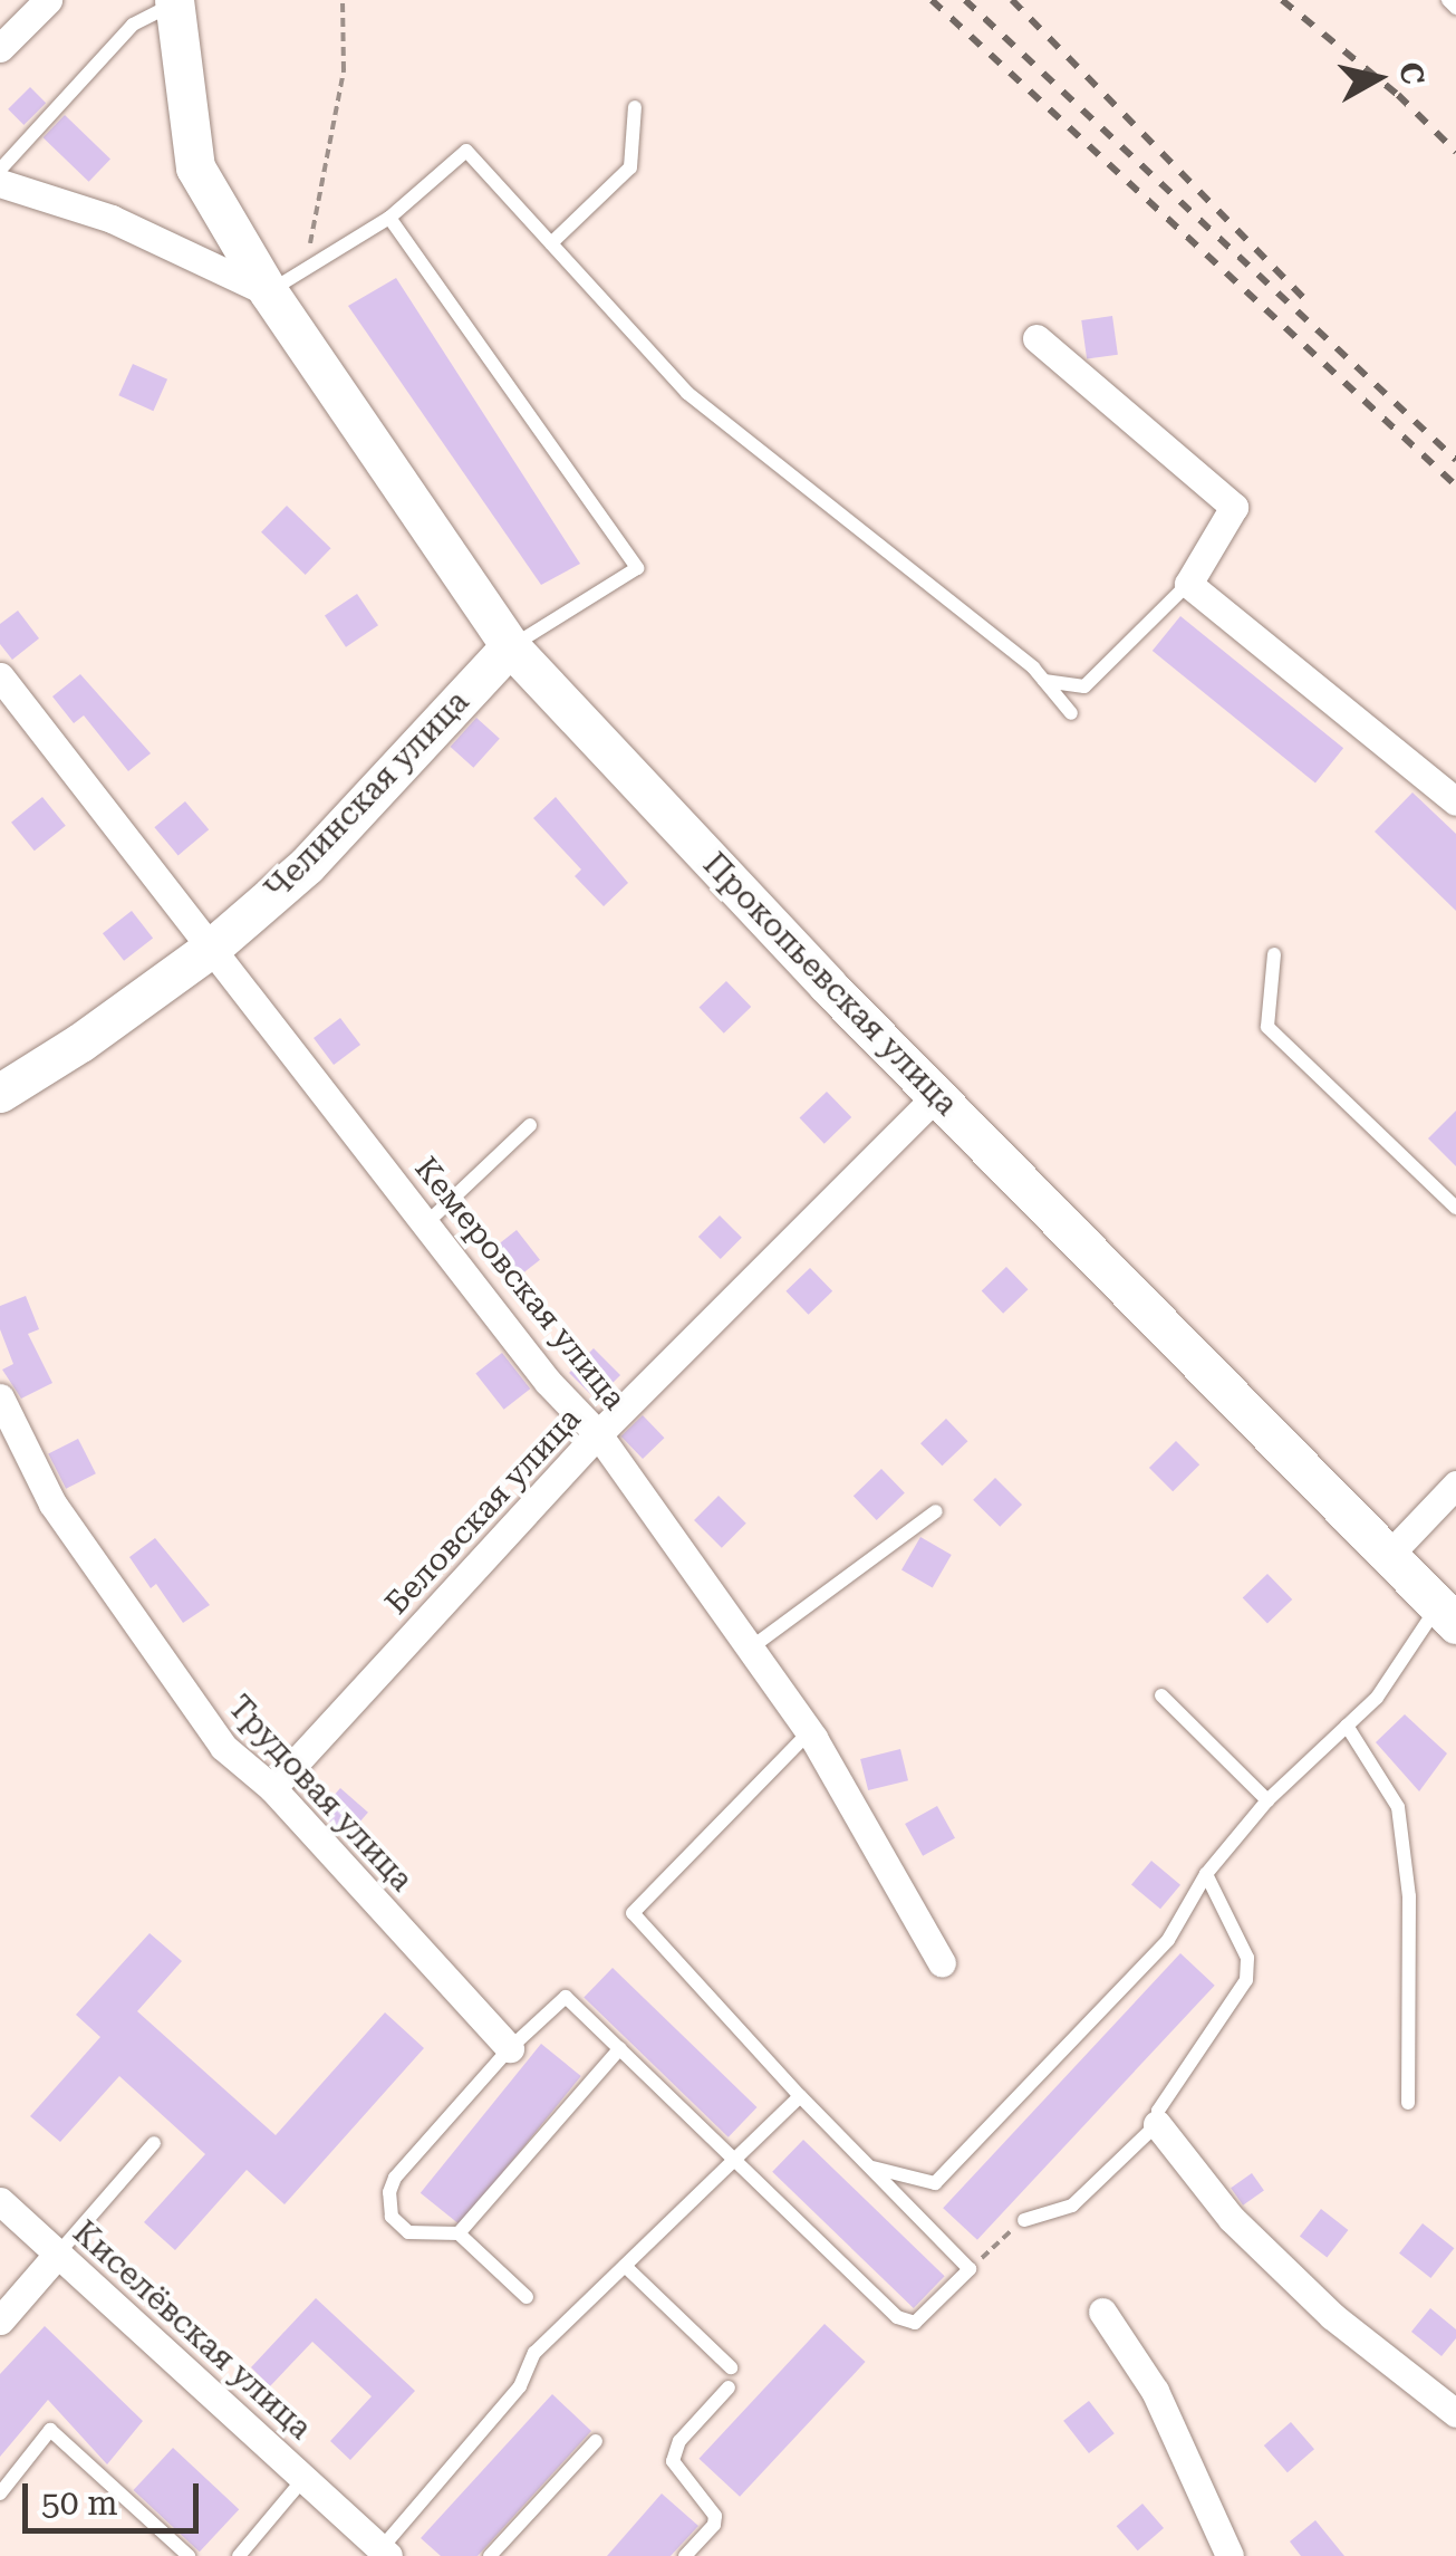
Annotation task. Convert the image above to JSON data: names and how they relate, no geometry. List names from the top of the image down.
{
  "streets": {
    "main road": ["Челинская улица", "Прокопьевская улица"],
    "street": [
      "Кемеровская улица",
      "Беловская улица",
      "Трудовая улица",
      "Киселёвская улица"
    ]
  },
  "crossings": [
    ["Челинская улица", "Прокопьевская улица"],
    ["Челинская улица", "Кемеровская улица"],
    ["Прокопьевская улица", "Беловская улица"],
    ["Кемеровская улица", "Беловская улица"],
    ["Беловская улица", "Трудовая улица"]
  ],
  "scale_bar": "50 m",
  "north": "right"
}
